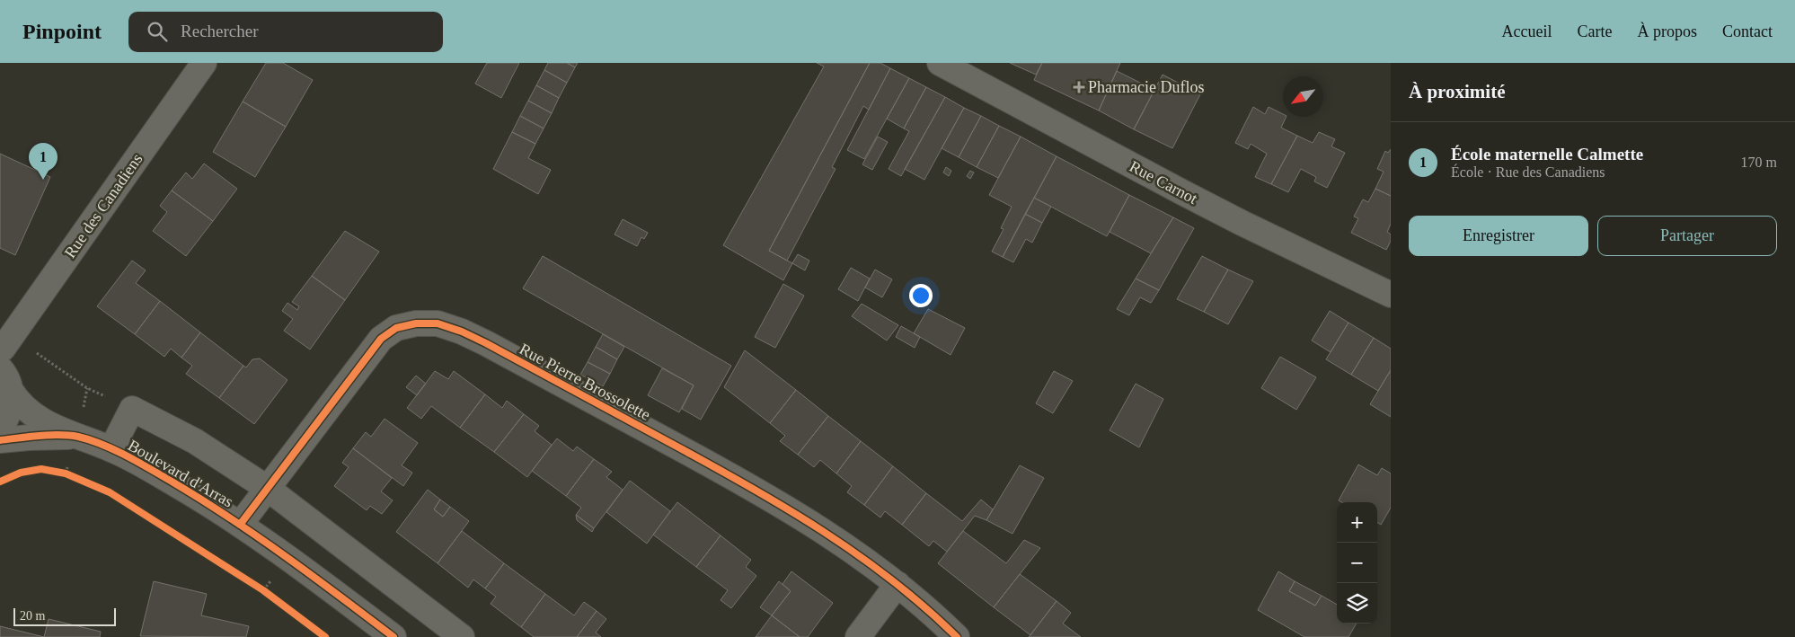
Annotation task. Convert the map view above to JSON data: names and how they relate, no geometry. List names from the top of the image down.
{
  "streets": {
    "street": [
      "Rue Carnot",
      "Rue des Canadiens",
      "Rue Pierre Brossolette",
      "Boulevard d'Arras"
    ]
  },
  "crossings": [
    ["Rue des Canadiens", "Boulevard d'Arras"],
    ["Rue Pierre Brossolette", "Boulevard d'Arras"]
  ],
  "places": {
    "health": ["Pharmacie Duflos"]
  },
  "scale_bar": "20 m",
  "north": "bottom left",
  "page": {
    "header": "Pinpoint",
    "search": "Rechercher",
    "nav": [
      "Accueil",
      "Carte",
      "À propos",
      "Contact"
    ],
    "heading": "À proximité",
    "list": [
      {
        "mark": "1",
        "name": "École maternelle Calmette",
        "note": "École · Rue des Canadiens",
        "value": "170 m"
      }
    ],
    "pins": "1",
    "buttons": ["Enregistrer", "Partager"],
    "map_buttons": ["+", "−"],
    "scale": "20 m"
  }
}
